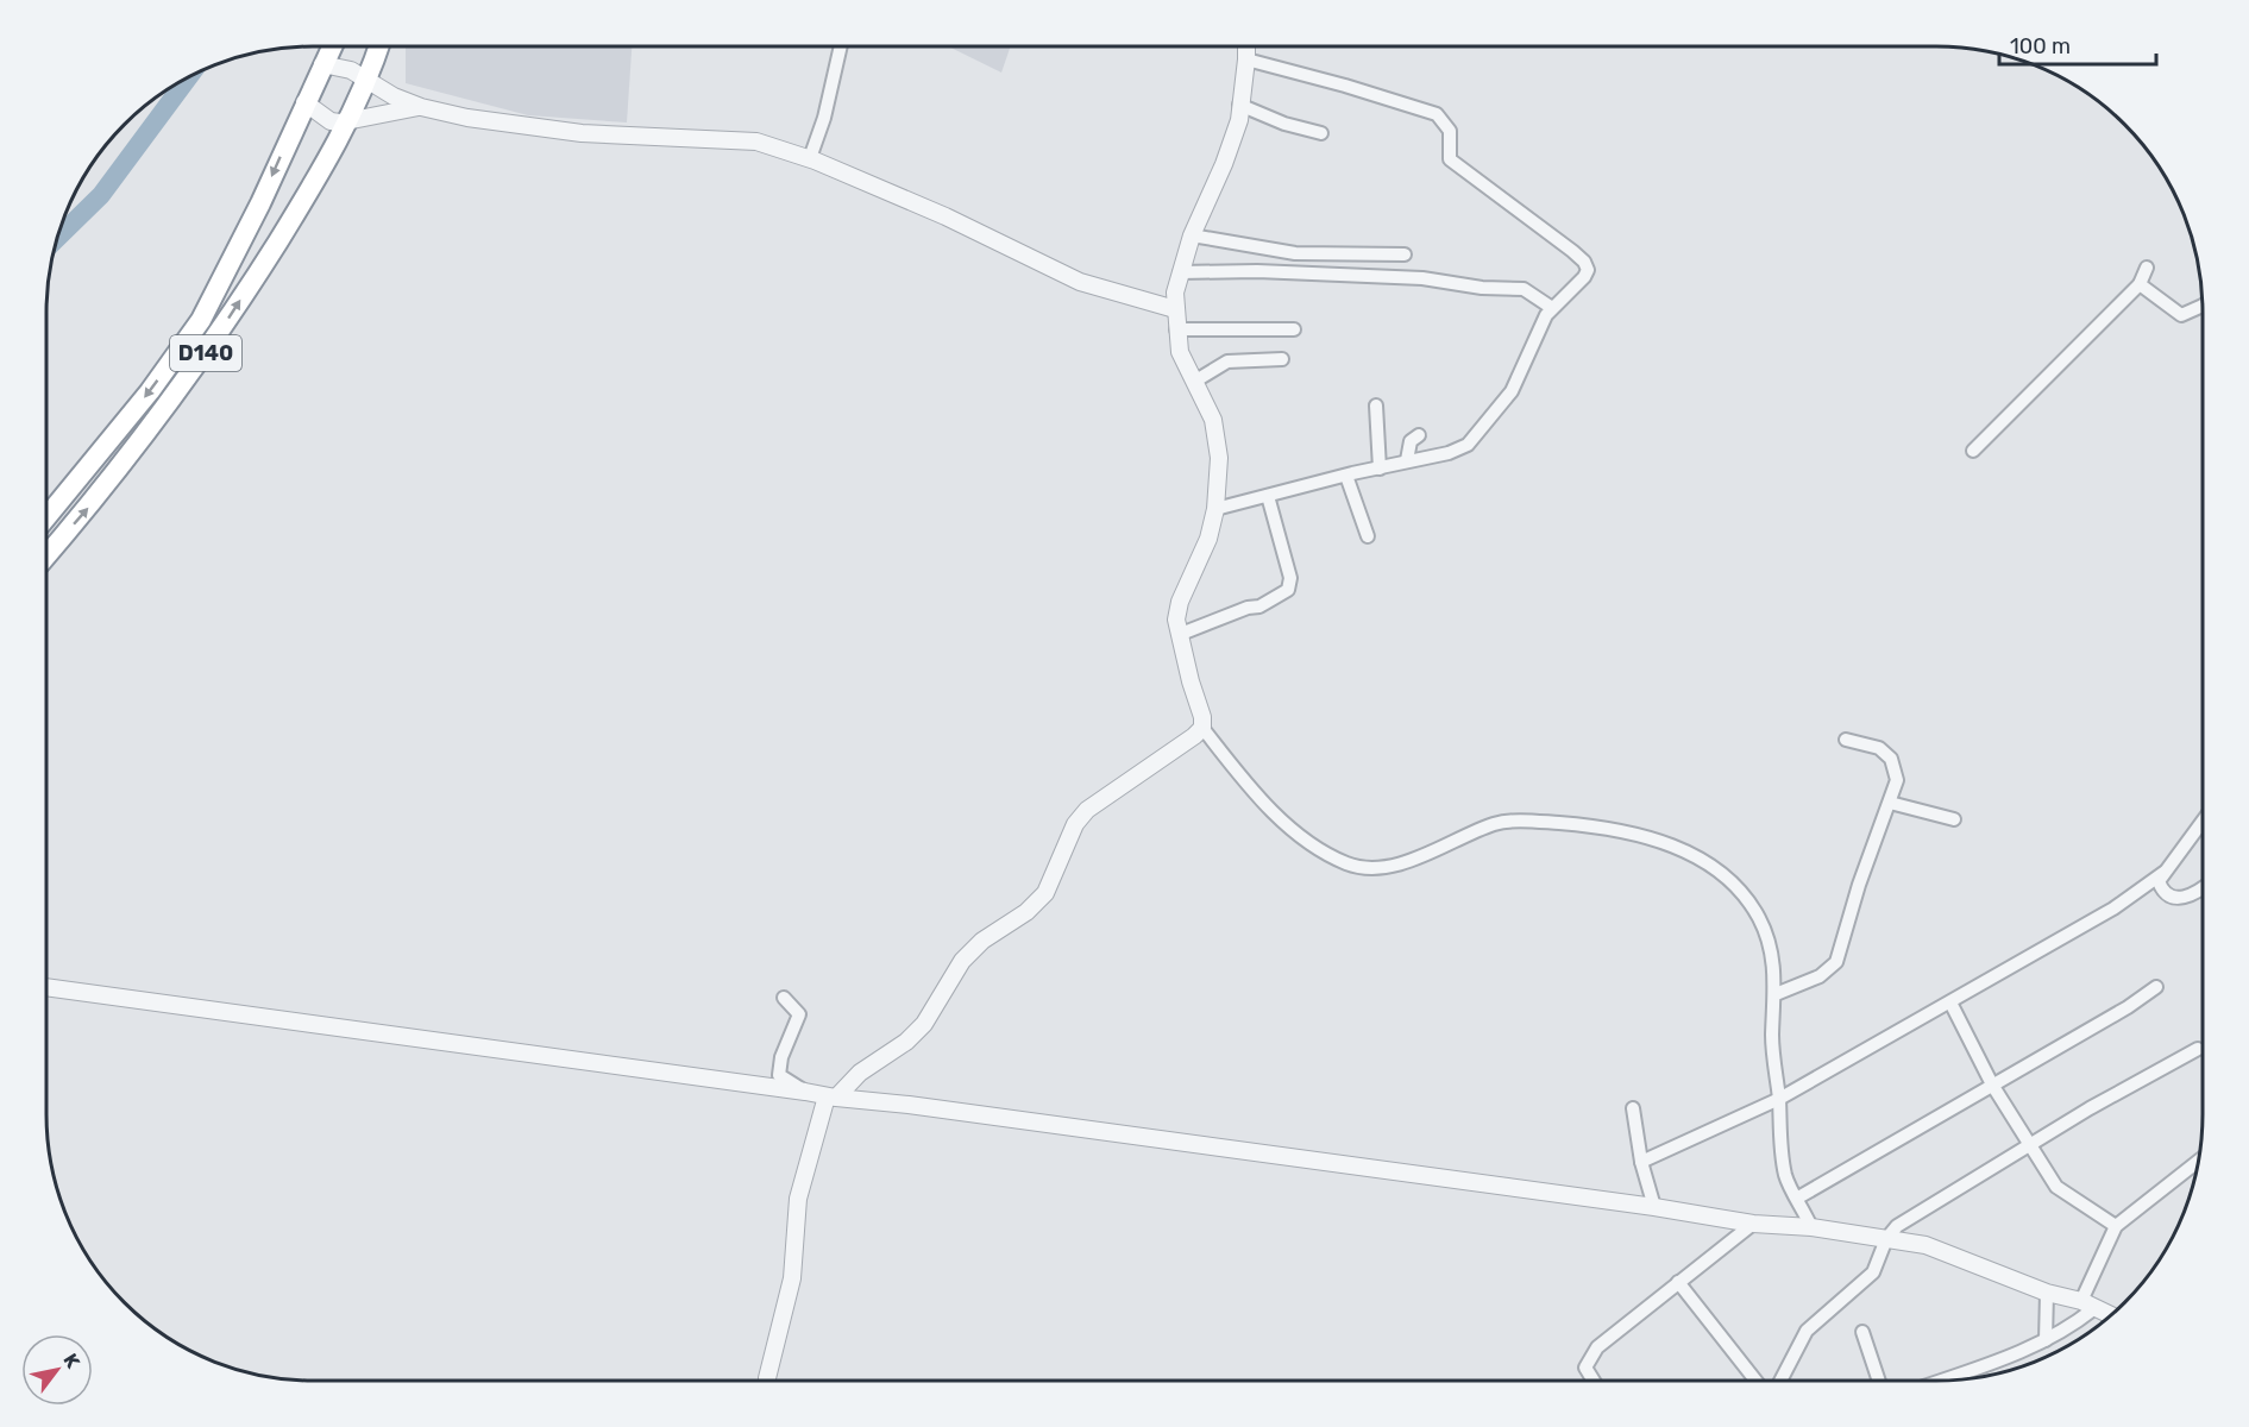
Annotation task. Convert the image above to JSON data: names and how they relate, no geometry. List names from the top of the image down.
{
  "streets": {
    "highway": ["D140"]
  },
  "scale_bar": "100 m",
  "north": "top right"
}
